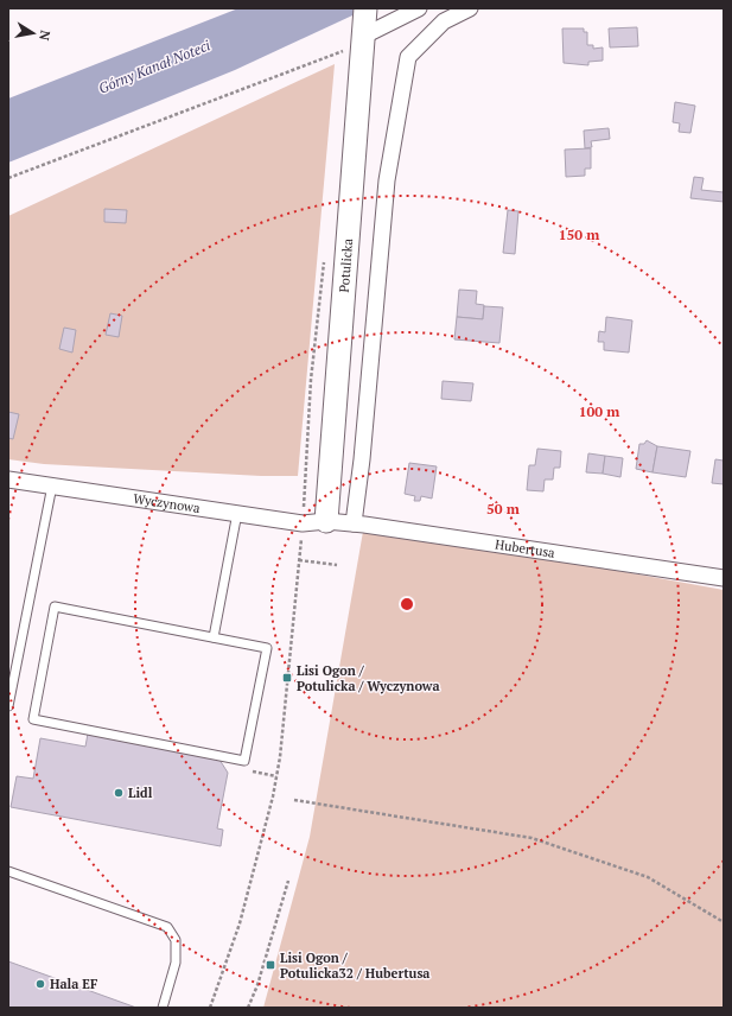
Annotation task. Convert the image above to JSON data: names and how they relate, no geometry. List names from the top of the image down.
{
  "streets": {
    "street": ["Potulicka", "Wyczynowa", "Hubertusa"]
  },
  "crossings": [
    ["Potulicka", "Wyczynowa"],
    ["Potulicka", "Hubertusa"],
    ["Wyczynowa", "Hubertusa"]
  ],
  "water": ["Górny Kanał Noteci"],
  "places": {
    "transit": ["Lisi Ogon / Potulicka / Wyczynowa", "Lisi Ogon / Potulicka32 / Hubertusa"],
    "other": ["Lidl", "Hala EF"]
  },
  "north": "right",
  "rings": ["150 m", "100 m", "50 m"]
}
